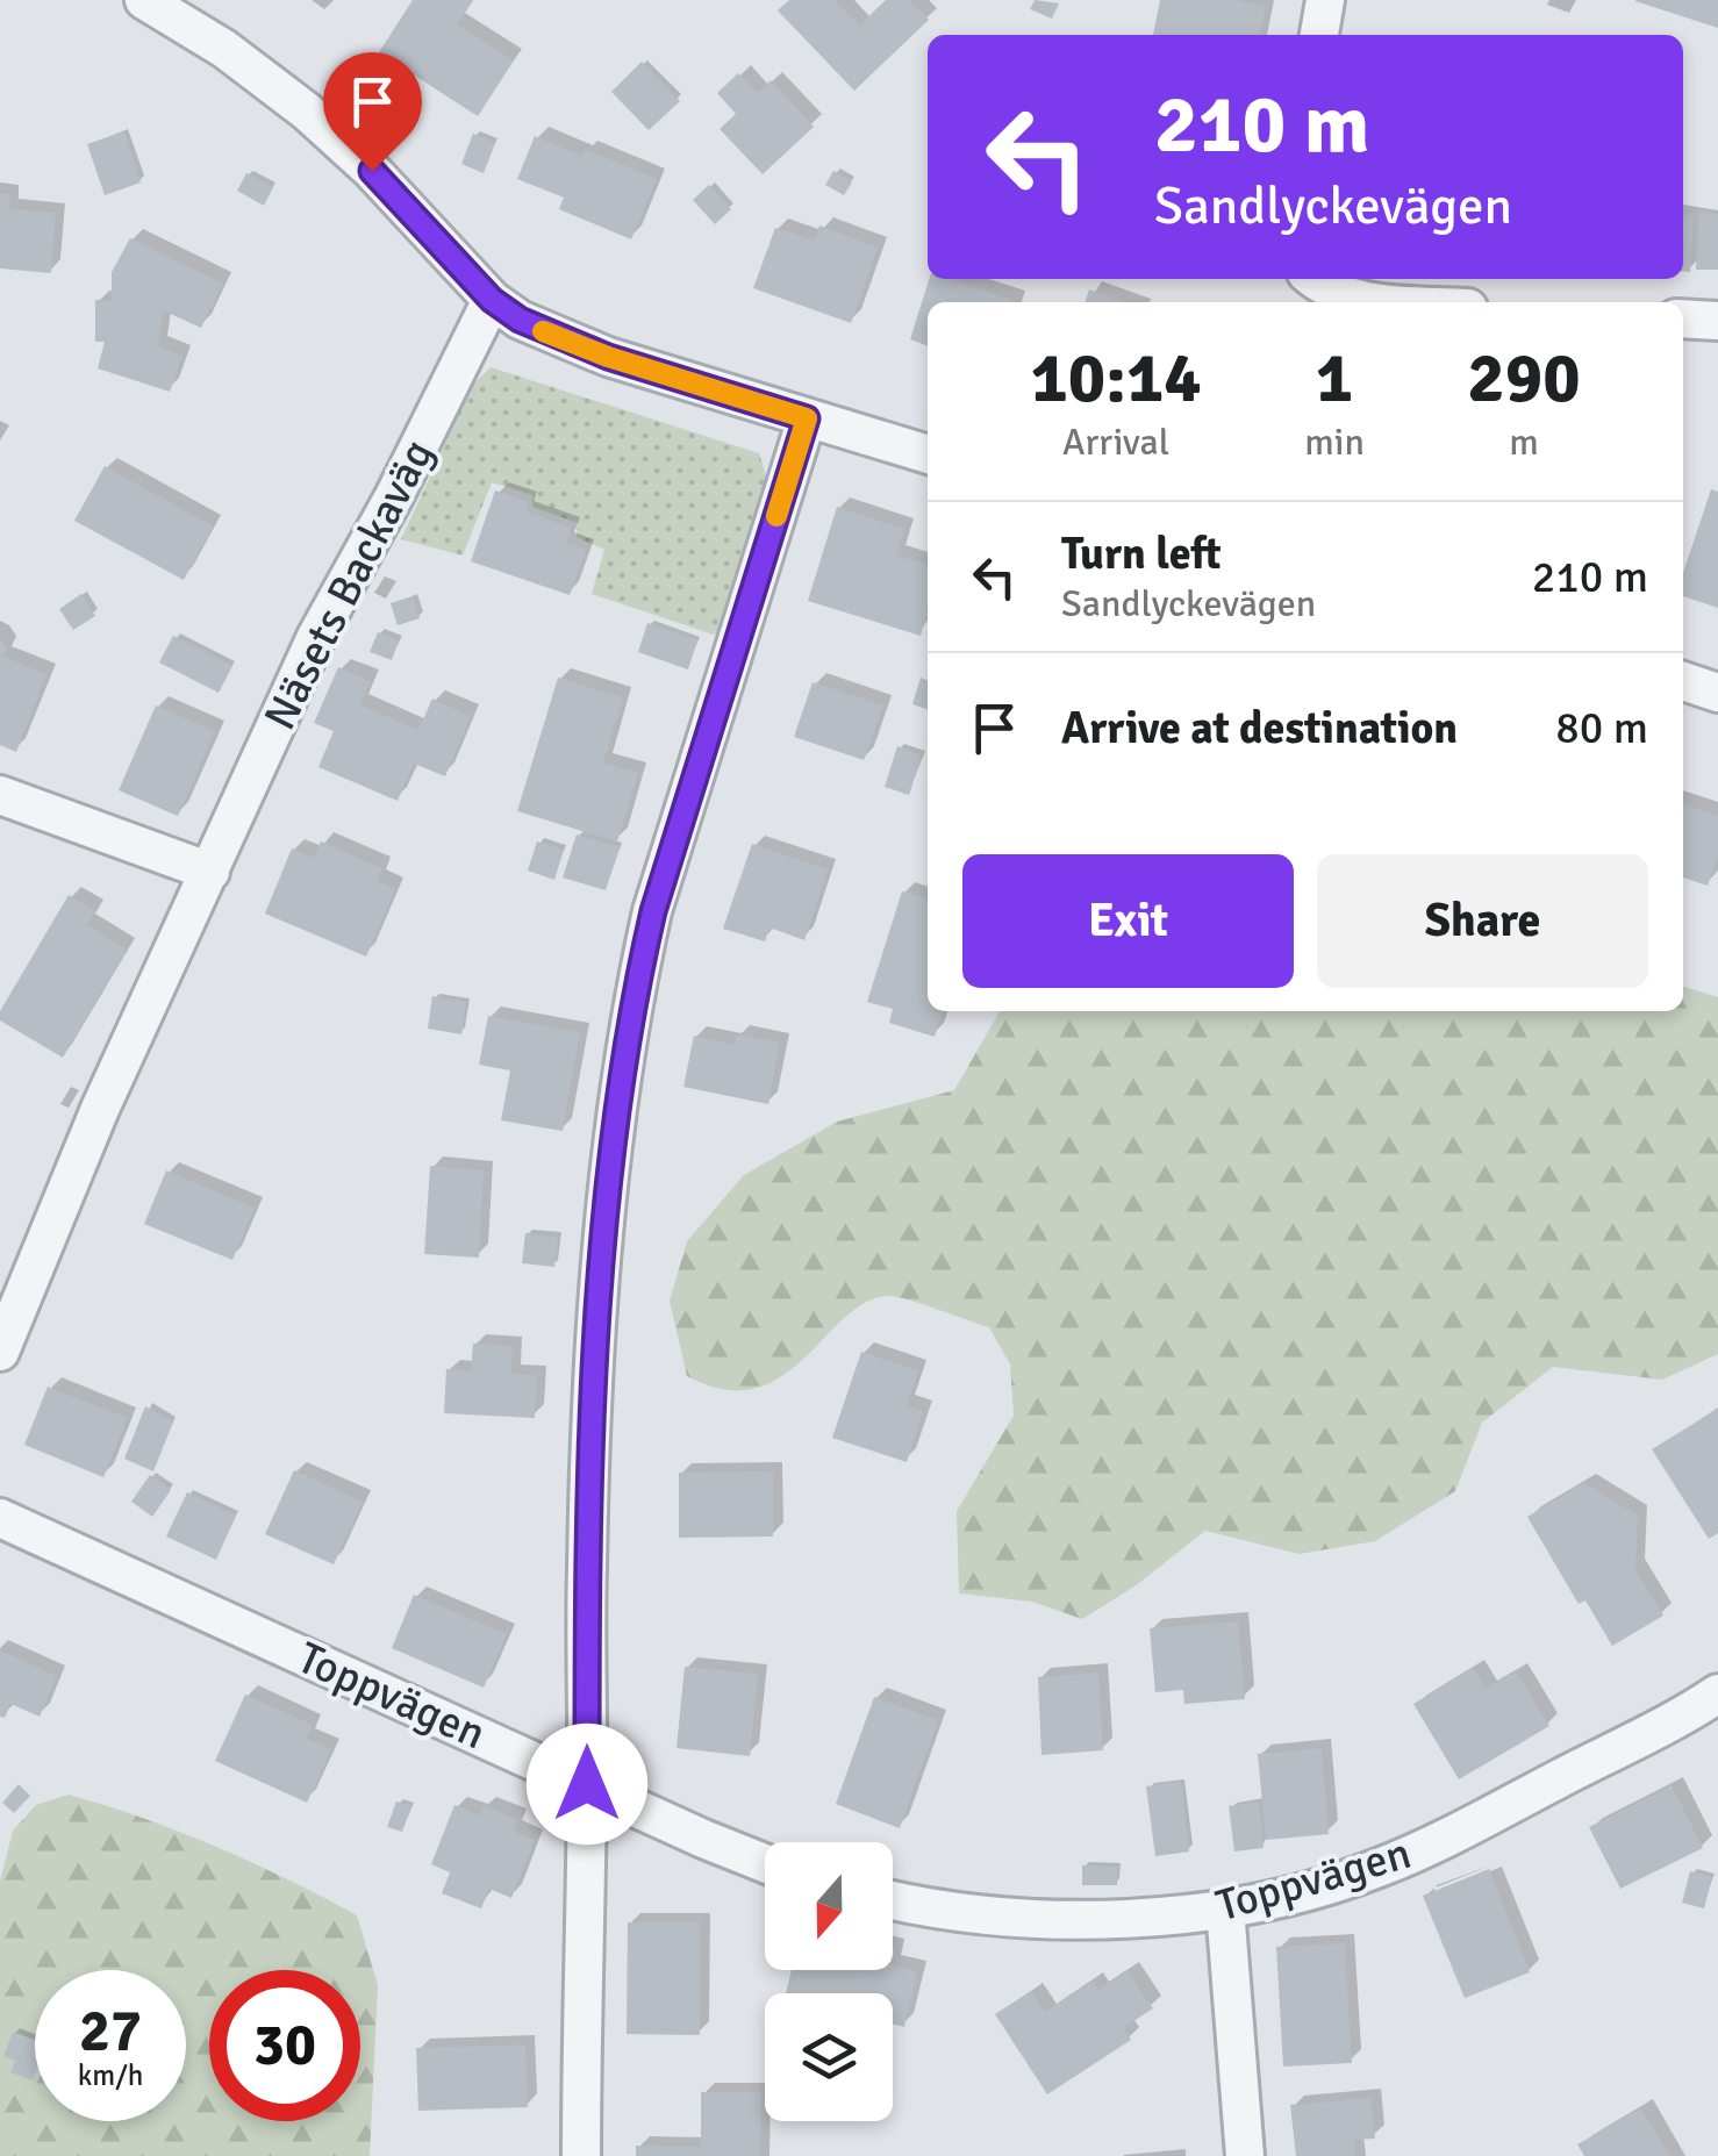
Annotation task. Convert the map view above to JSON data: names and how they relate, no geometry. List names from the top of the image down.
{
  "streets": {
    "street": ["Näsets Backaväg", "Toppvägen"]
  },
  "north": "bottom",
  "page": {
    "turn": ["210 m", "Sandlyckevägen"],
    "eta": [
      "10:14",
      "Arrival",
      "1",
      "min",
      "290",
      "m"
    ],
    "list": [
      {
        "name": "Turn left",
        "note": "Sandlyckevägen",
        "value": "210 m"
      },
      {
        "name": "Arrive at destination",
        "value": "80 m"
      }
    ],
    "buttons": ["Exit", "Share"],
    "speed": "27 km/h",
    "limit": "30"
  }
}
